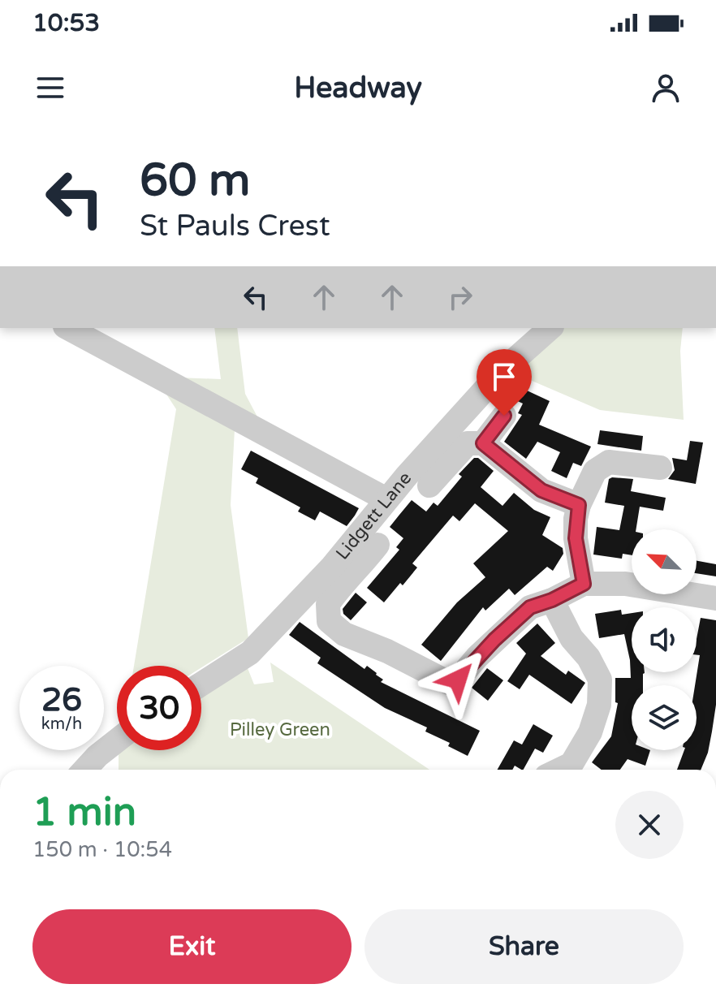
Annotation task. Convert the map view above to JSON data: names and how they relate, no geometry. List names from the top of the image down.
{
  "streets": {
    "street": ["Lidgett Lane"]
  },
  "parks": ["Pilley Green"],
  "north": "top left",
  "page": {
    "status": "10:53",
    "header": "Headway",
    "turn": ["60 m", "St Pauls Crest"],
    "speed": "26 km/h",
    "limit": "30",
    "heading": ["1 min", "150 m · 10:54"],
    "buttons": ["Exit", "Share"]
  }
}
